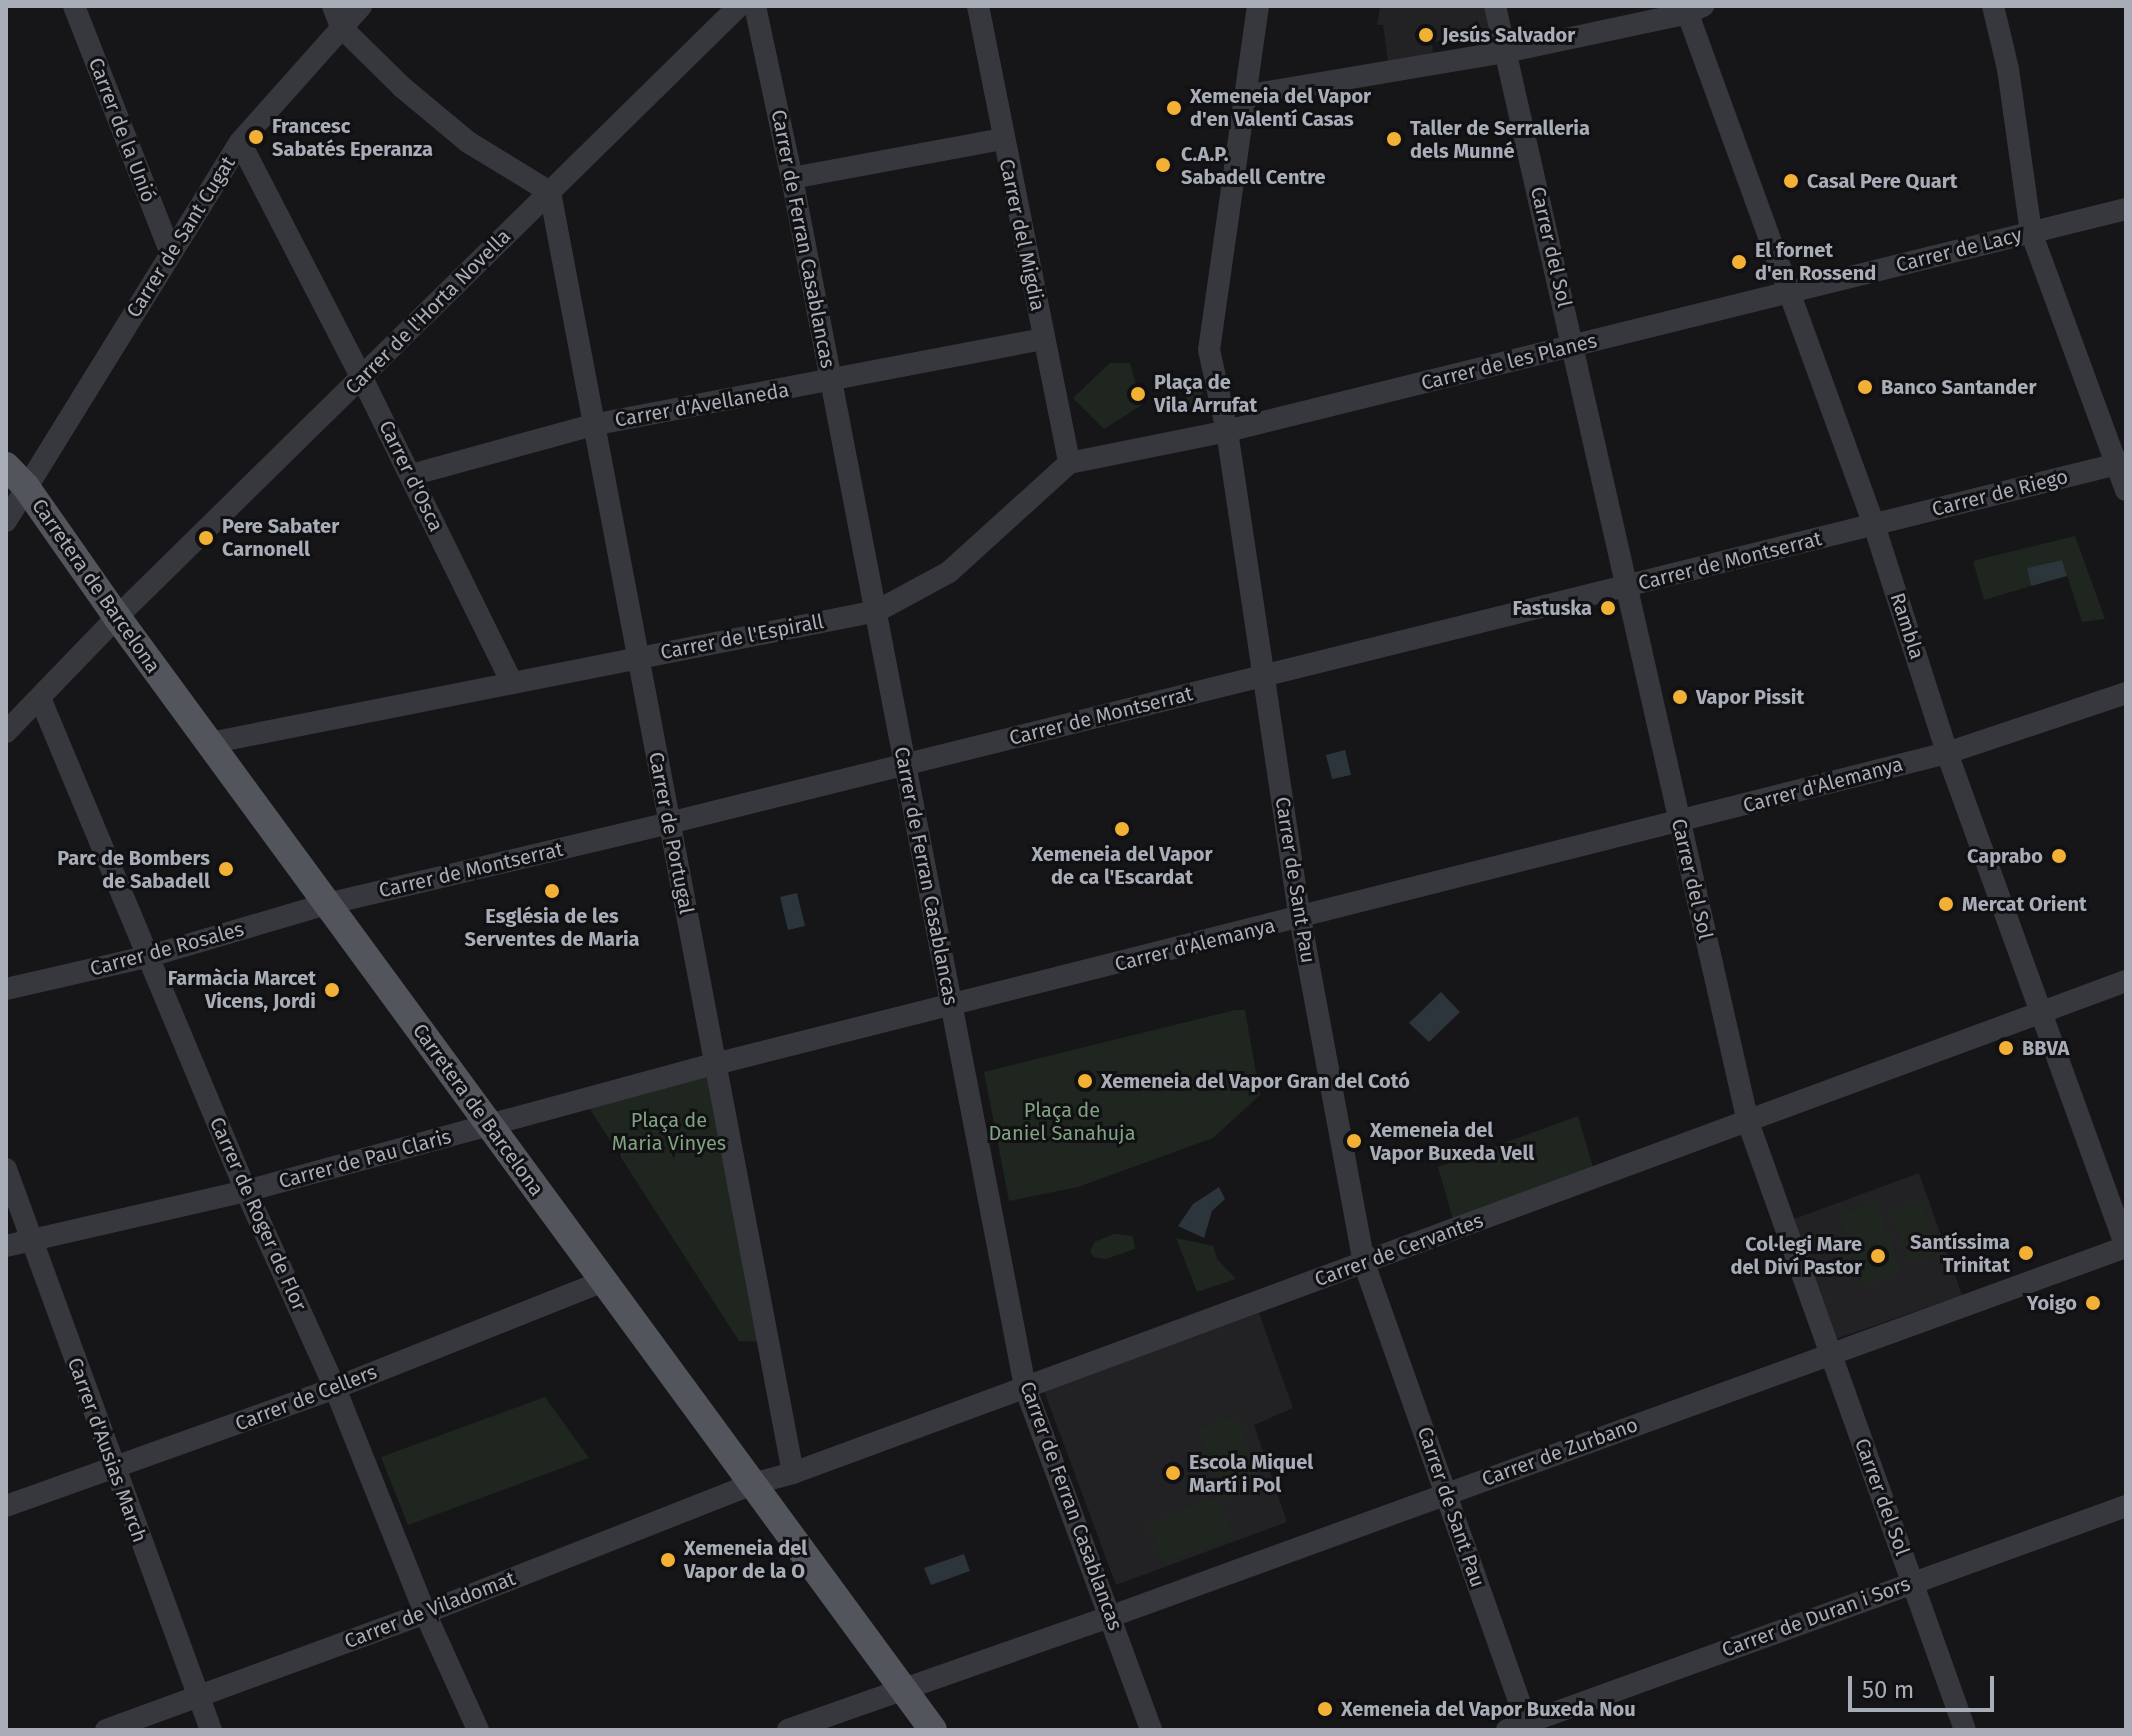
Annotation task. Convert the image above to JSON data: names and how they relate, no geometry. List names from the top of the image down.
{
  "streets": {
    "main road": ["Carretera de Barcelona"],
    "street": [
      "Carrer de la Unió",
      "Carrer del Migdia",
      "Carrer de Sant Cugat",
      "Carrer de Ferran Casablancas",
      "Carrer del Sol",
      "Carrer de Lacy",
      "Carrer de l'Horta Novella",
      "Carrer de les Planes",
      "Carrer d'Avellaneda",
      "Carrer d'Osca",
      "Carrer de Riego",
      "Carrer de Montserrat",
      "Rambla",
      "Carrer de l'Espirall",
      "Carrer d'Alemanya",
      "Carrer de Portugal",
      "Carrer de Sant Pau",
      "Carrer de Rosales",
      "Carrer de Pau Claris",
      "Carrer de Roger de Flor",
      "Carrer de Cervantes",
      "Carrer de Cellers",
      "Carrer d'Ausias March",
      "Carrer de Zurbano",
      "Carrer de Viladomat",
      "Carrer de Duran i Sors"
    ]
  },
  "crossings": [
    ["Carrer de la Unió", "Carrer de Sant Cugat"],
    ["Carrer del Migdia", "Carrer d'Avellaneda"],
    ["Carrer del Migdia", "Carrer de l'Espirall"],
    ["Carrer de Sant Cugat", "Carrer d'Osca"],
    ["Carrer de Sant Cugat", "Carretera de Barcelona"],
    ["Carrer de Ferran Casablancas", "Carrer d'Avellaneda"],
    ["Carrer de Ferran Casablancas", "Carrer de Montserrat"],
    ["Carrer de Ferran Casablancas", "Carrer de l'Espirall"],
    ["Carrer de Ferran Casablancas", "Carrer d'Alemanya"],
    ["Carrer de Ferran Casablancas", "Carrer de Cervantes"],
    ["Carrer de Ferran Casablancas", "Carrer de Zurbano"],
    ["Carrer del Sol", "Carrer de les Planes"],
    ["Carrer del Sol", "Carrer de Montserrat"],
    ["Carrer del Sol", "Carrer d'Alemanya"],
    ["Carrer del Sol", "Carrer de Cervantes"],
    ["Carrer del Sol", "Carrer de Zurbano"],
    ["Carrer del Sol", "Carrer de Duran i Sors"],
    ["Carrer de Lacy", "Carrer de les Planes"],
    ["Carrer de Lacy", "Rambla"],
    ["Carrer de l'Horta Novella", "Carrer d'Osca"],
    ["Carrer de l'Horta Novella", "Carretera de Barcelona"],
    ["Carrer de l'Horta Novella", "Carrer de Portugal"],
    ["Carrer de l'Horta Novella", "Carrer de Roger de Flor"],
    ["Carrer de les Planes", "Rambla"],
    ["Carrer de les Planes", "Carrer de Sant Pau"],
    ["Carrer d'Avellaneda", "Carrer d'Osca"],
    ["Carrer d'Avellaneda", "Carrer de Portugal"],
    ["Carrer d'Osca", "Carrer de l'Espirall"],
    ["Carrer de Riego", "Carrer de Montserrat"],
    ["Carrer de Riego", "Rambla"],
    ["Carrer de Montserrat", "Carretera de Barcelona"],
    ["Carrer de Montserrat", "Rambla"],
    ["Carrer de Montserrat", "Carrer de Portugal"],
    ["Carrer de Montserrat", "Carrer de Sant Pau"],
    ["Carrer de Montserrat", "Carrer de Rosales"],
    ["Carretera de Barcelona", "Carrer de l'Espirall"],
    ["Carretera de Barcelona", "Carrer d'Alemanya"],
    ["Carretera de Barcelona", "Carrer de Rosales"],
    ["Carretera de Barcelona", "Carrer de Pau Claris"],
    ["Carretera de Barcelona", "Carrer de Cervantes"],
    ["Carretera de Barcelona", "Carrer de Cellers"],
    ["Carretera de Barcelona", "Carrer de Zurbano"],
    ["Carretera de Barcelona", "Carrer de Viladomat"],
    ["Rambla", "Carrer d'Alemanya"],
    ["Rambla", "Carrer de Cervantes"],
    ["Rambla", "Carrer de Zurbano"],
    ["Carrer de l'Espirall", "Carrer de Portugal"],
    ["Carrer d'Alemanya", "Carrer de Portugal"],
    ["Carrer d'Alemanya", "Carrer de Sant Pau"],
    ["Carrer d'Alemanya", "Carrer de Pau Claris"],
    ["Carrer de Portugal", "Carrer de Cervantes"],
    ["Carrer de Sant Pau", "Carrer de Cervantes"],
    ["Carrer de Sant Pau", "Carrer de Zurbano"],
    ["Carrer de Sant Pau", "Carrer de Duran i Sors"],
    ["Carrer de Rosales", "Carrer de Roger de Flor"],
    ["Carrer de Pau Claris", "Carrer de Roger de Flor"],
    ["Carrer de Pau Claris", "Carrer d'Ausias March"],
    ["Carrer de Roger de Flor", "Carrer de Cellers"],
    ["Carrer de Roger de Flor", "Carrer de Viladomat"],
    ["Carrer de Cervantes", "Carrer de Viladomat"],
    ["Carrer de Cellers", "Carrer d'Ausias March"],
    ["Carrer d'Ausias March", "Carrer de Viladomat"]
  ],
  "parks": ["Plaça de Daniel Sanahuja", "Plaça de Maria Vinyes"],
  "places": [
    "Jesús Salvador",
    "Xemeneia del Vapor d'en Valentí Casas",
    "Francesc Sabatés Eperanza",
    "Taller de Serralleria dels Munné",
    "C.A.P. Sabadell Centre",
    "Casal Pere Quart",
    "El fornet d'en Rossend",
    "Banco Santander",
    "Plaça de Vila Arrufat",
    "Pere Sabater Carnonell",
    "Fastuska",
    "Vapor Pissit",
    "Xemeneia del Vapor de ca l'Escardat",
    "Caprabo",
    "Parc de Bombers de Sabadell",
    "Església de les Serventes de Maria",
    "Mercat Orient",
    "Farmàcia Marcet Vicens, Jordi",
    "BBVA",
    "Xemeneia del Vapor Gran del Cotó",
    "Xemeneia del Vapor Buxeda Vell",
    "Santíssima Trinitat",
    "Col·legi Mare del Diví Pastor",
    "Yoigo",
    "Escola Miquel Martí i Pol",
    "Xemeneia del Vapor de la O",
    "Xemeneia del Vapor Buxeda Nou"
  ],
  "scale_bar": "50 m"
}
